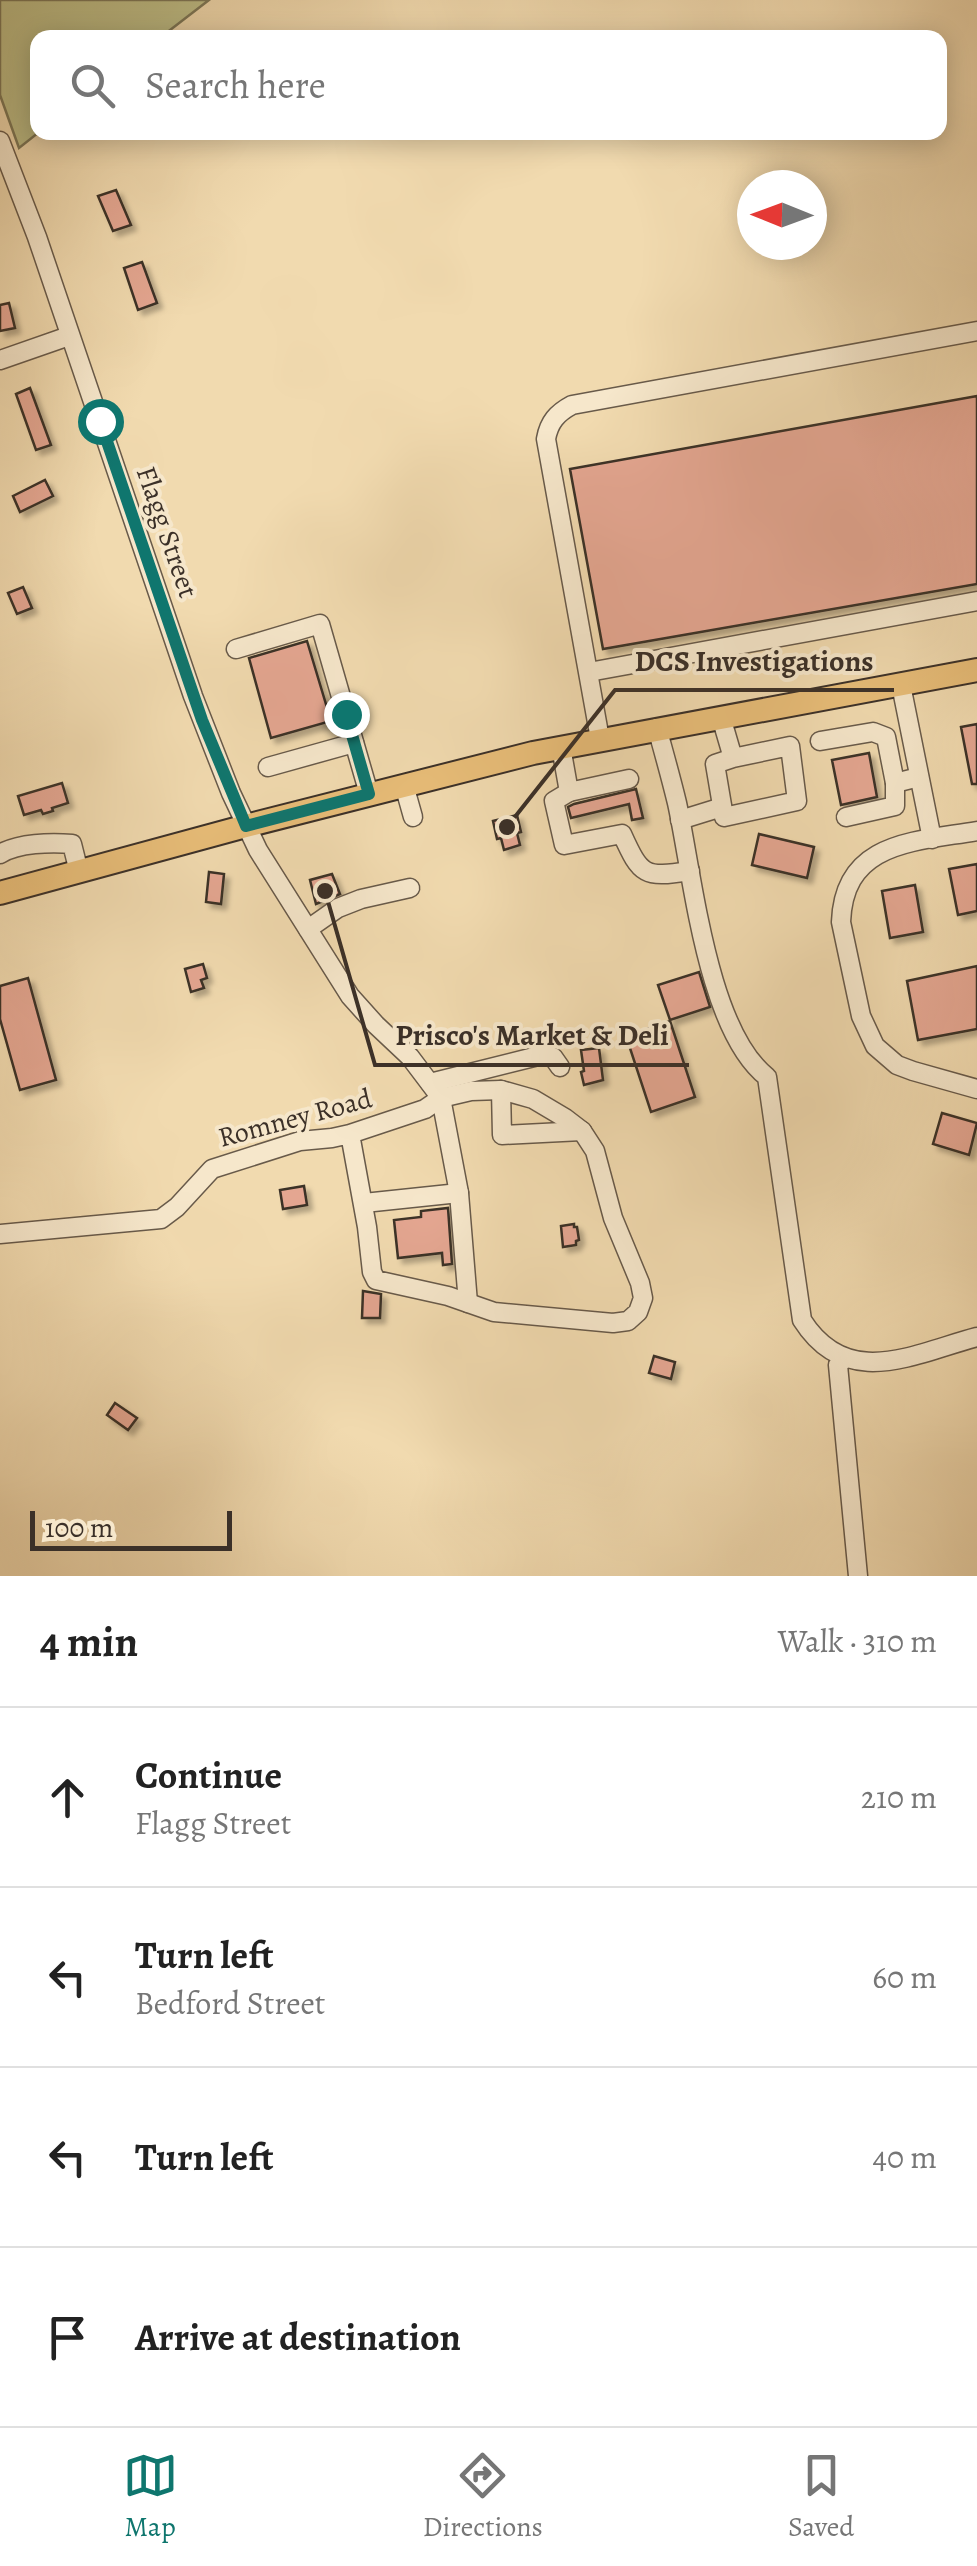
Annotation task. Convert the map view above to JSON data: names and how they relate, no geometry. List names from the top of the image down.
{
  "streets": {
    "street": ["Flagg Street", "Romney Road"]
  },
  "places": ["DCS Investigations", "Prisco's Market & Deli"],
  "scale_bar": "100 m",
  "north": "left",
  "page": {
    "search": "Search here",
    "scale": "100 m",
    "heading": ["4 min", "Walk · 310 m"],
    "list": [
      ["Continue", "Flagg Street", "210 m"],
      ["Turn left", "Bedford Street", "60 m"],
      ["Turn left", "40 m"],
      "Arrive at destination"
    ],
    "nav": ["Map", "Directions", "Saved"]
  }
}
